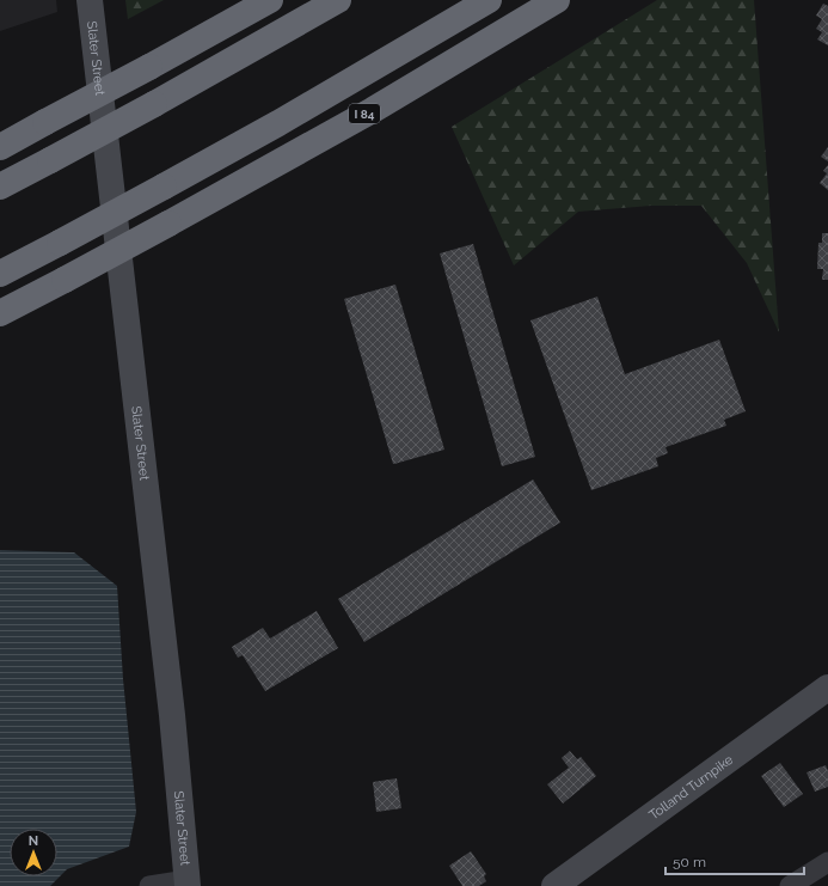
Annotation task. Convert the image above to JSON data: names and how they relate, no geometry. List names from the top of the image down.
{
  "streets": {
    "highway": ["I 84"],
    "street": ["Slater Street", "Tolland Turnpike"]
  },
  "scale_bar": "50 m",
  "north": "top"
}
